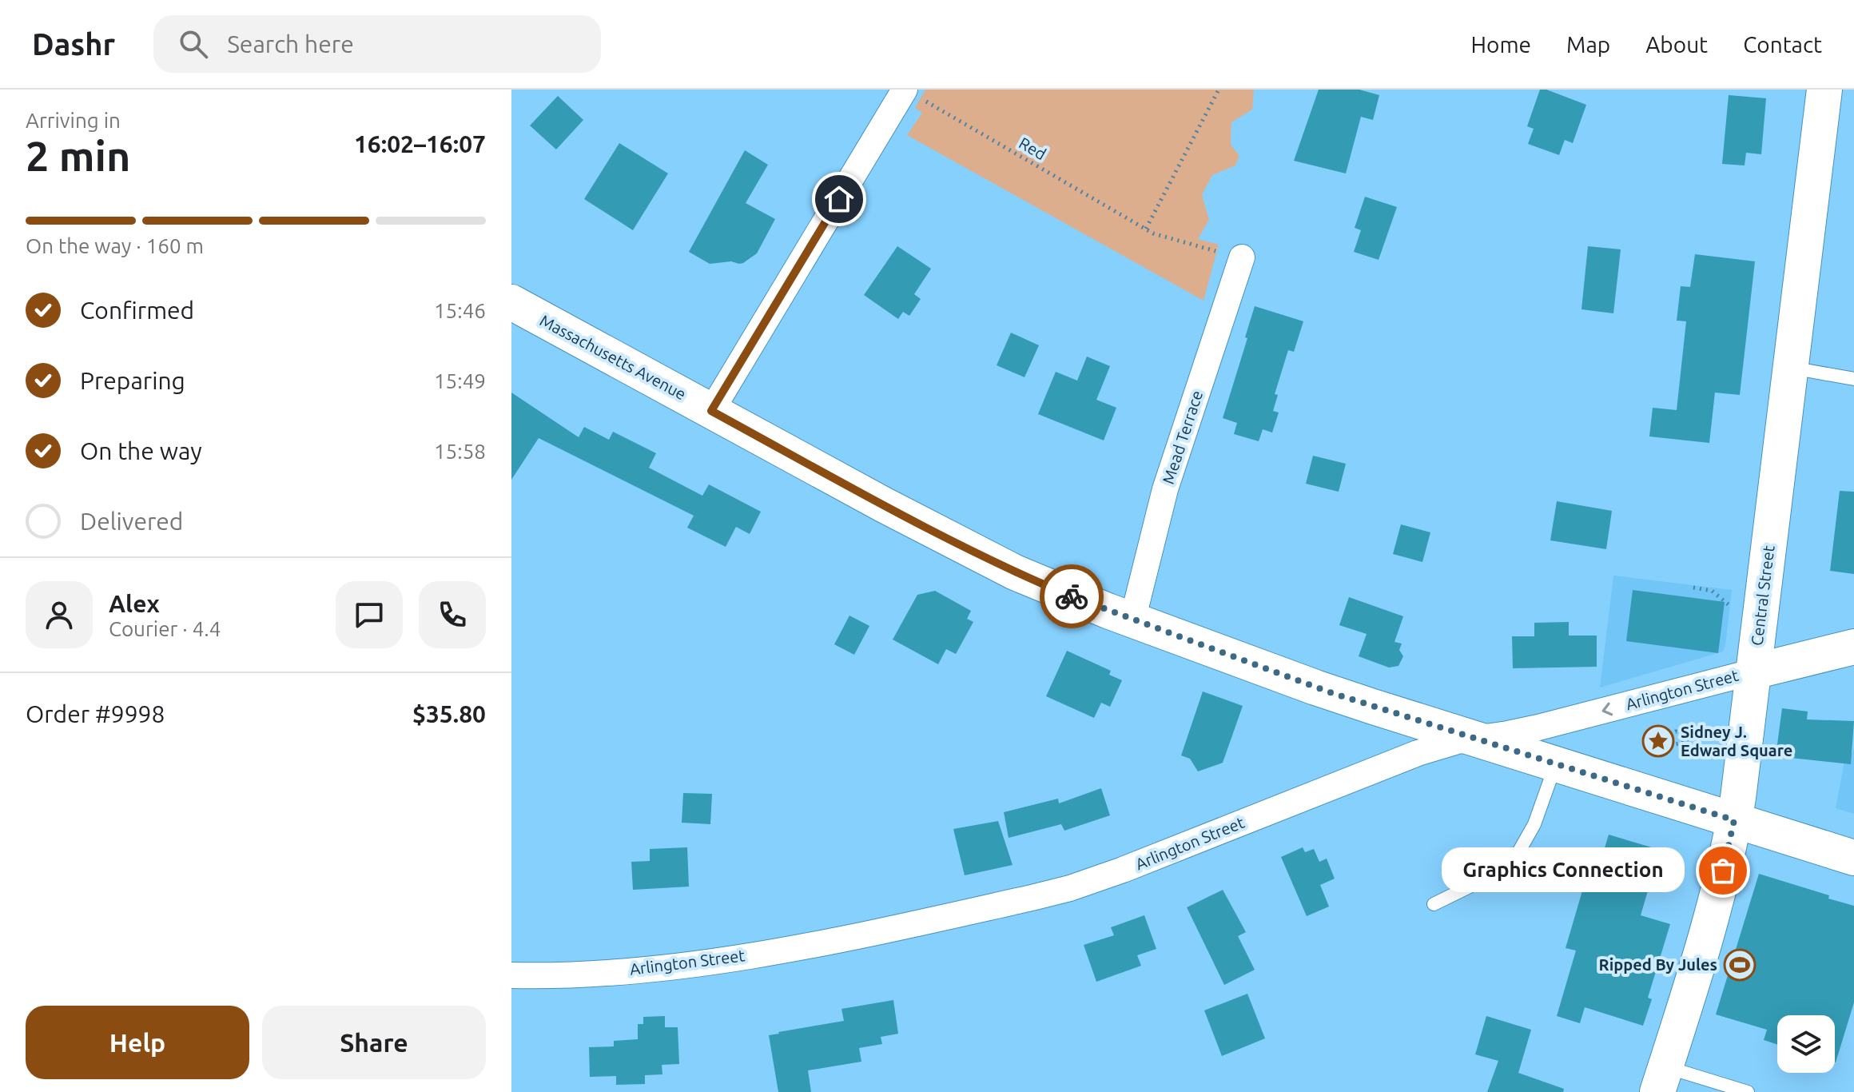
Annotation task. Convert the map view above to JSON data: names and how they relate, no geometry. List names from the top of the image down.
{
  "streets": {
    "main road": ["Massachusetts Avenue", "Central Street", "Arlington Street"],
    "street": ["Mead Terrace"],
    "path": ["Red"]
  },
  "crossings": [
    ["Red", "Mead Terrace"],
    ["Massachusetts Avenue", "Mead Terrace"],
    ["Massachusetts Avenue", "Central Street"],
    ["Massachusetts Avenue", "Arlington Street"],
    ["Central Street", "Arlington Street"]
  ],
  "places": {
    "place": ["Sidney J. Edward Square"],
    "other": ["Graphics Connection"],
    "sports": ["Ripped By Jules"]
  },
  "page": {
    "header": "Dashr",
    "search": "Search here",
    "nav": [
      "Home",
      "Map",
      "About",
      "Contact"
    ],
    "heading": ["2 min", "Arriving in", "16:02–16:07"],
    "panel": [
      "Alex",
      "Courier · 4.4",
      "Order #9998",
      "$35.80"
    ],
    "bar": "On the way · 160 m",
    "list": [
      ["Confirmed", "15:46"],
      ["Preparing", "15:49"],
      ["On the way", "15:58"],
      "Delivered"
    ],
    "bubble": "Graphics Connection",
    "buttons": ["Help", "Share"]
  }
}
